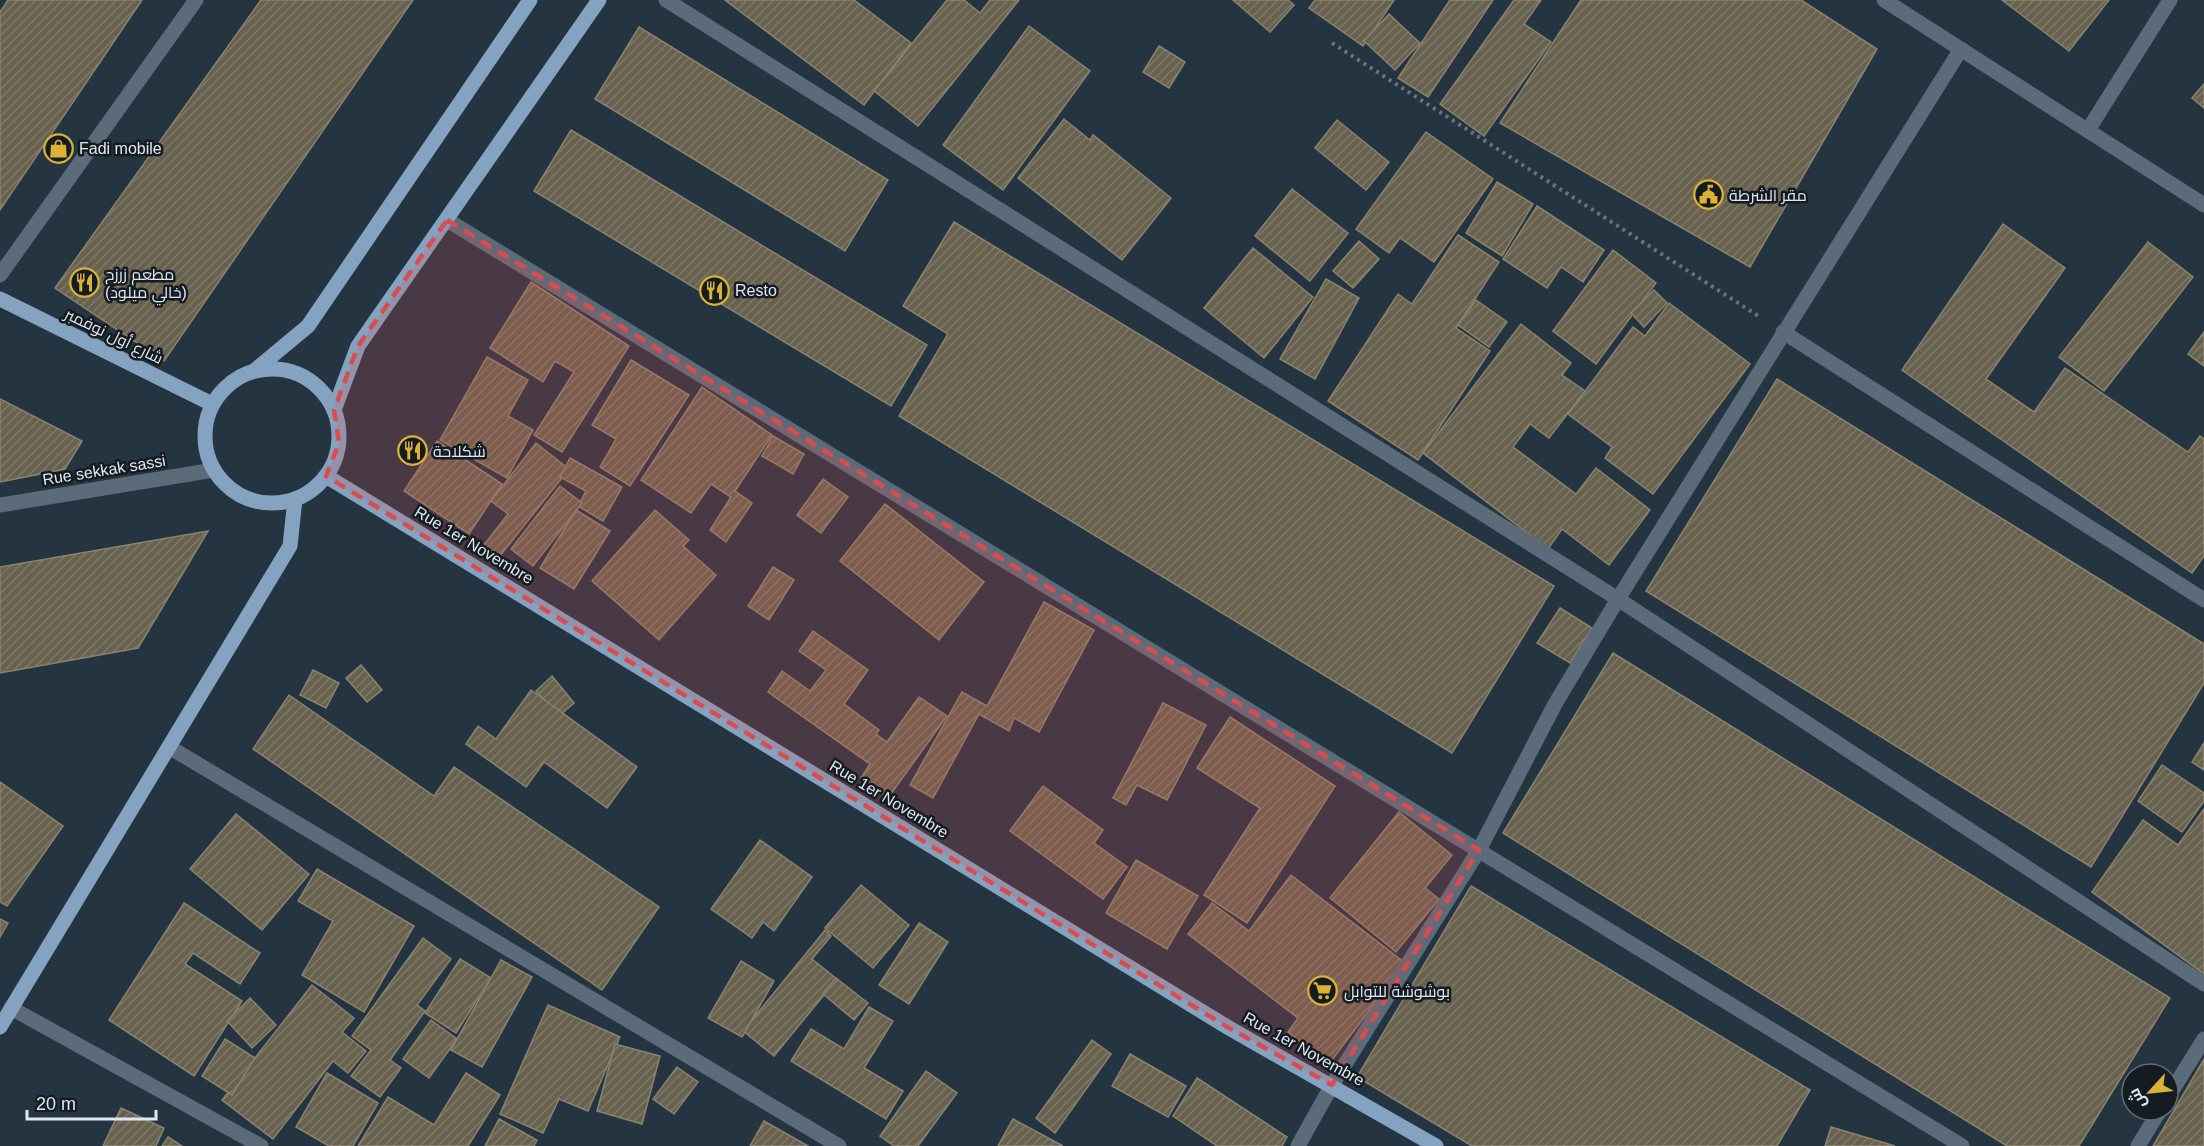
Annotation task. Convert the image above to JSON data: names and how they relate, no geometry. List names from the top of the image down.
{
  "streets": {
    "main road": ["شارع أول نوفمبر", "Rue 1er Novembre"],
    "street": ["Rue sekkak sassi"]
  },
  "crossings": [
    ["شارع أول نوفمبر", "Rue sekkak sassi"],
    ["شارع أول نوفمبر", "Rue 1er Novembre"],
    ["Rue sekkak sassi", "Rue 1er Novembre"]
  ],
  "places": {
    "shop": ["Fadi mobile"],
    "public building": ["مقر الشرطة"],
    "restaurant": ["مطعم زرزح (خالي ميلود)", "Resto", "شكلاحة"],
    "supermarket": ["بوشوشة للتوابل"]
  },
  "scale_bar": "20 m",
  "north": "bottom left"
}
